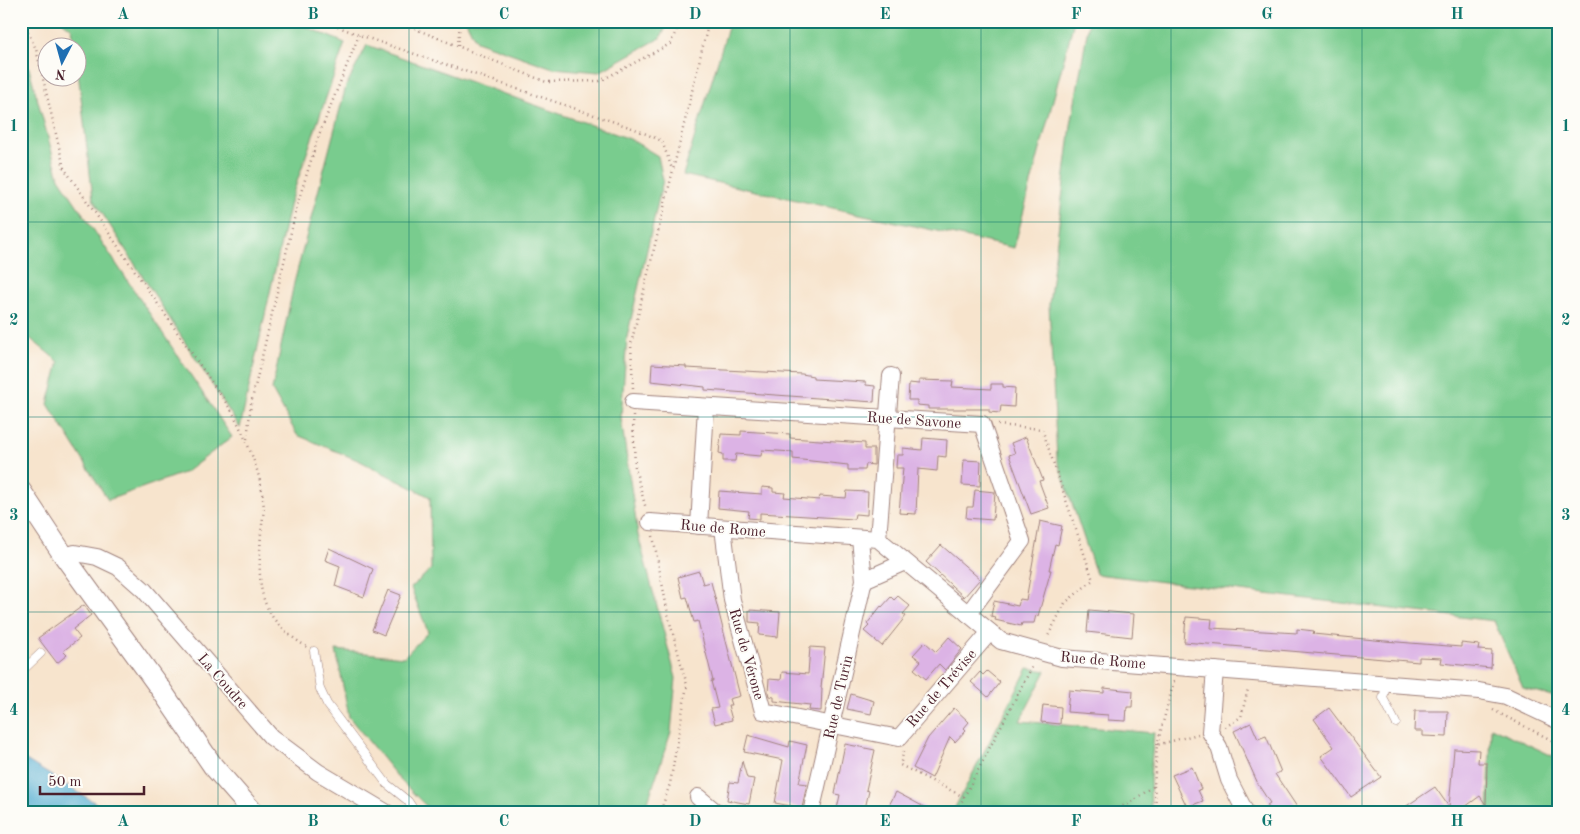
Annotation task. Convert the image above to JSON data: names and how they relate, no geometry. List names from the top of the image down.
{
  "streets": {
    "street": [
      "Rue de Savone",
      "Rue de Rome",
      "Rue de Vérone",
      "La Coudre",
      "Rue de Trévise",
      "Rue de Turin"
    ]
  },
  "crossings": [
    ["Rue de Savone", "Rue de Rome"],
    ["Rue de Rome", "Rue de Vérone"],
    ["Rue de Rome", "Rue de Trévise"],
    ["Rue de Rome", "Rue de Turin"],
    ["Rue de Vérone", "Rue de Trévise"],
    ["Rue de Vérone", "Rue de Turin"],
    ["Rue de Trévise", "Rue de Turin"]
  ],
  "scale_bar": "50 m",
  "north": "bottom",
  "grid": {
    "columns": [
      "A",
      "B",
      "C",
      "D",
      "E",
      "F",
      "G",
      "H"
    ],
    "rows": [
      "1",
      "2",
      "3",
      "4"
    ]
  }
}
